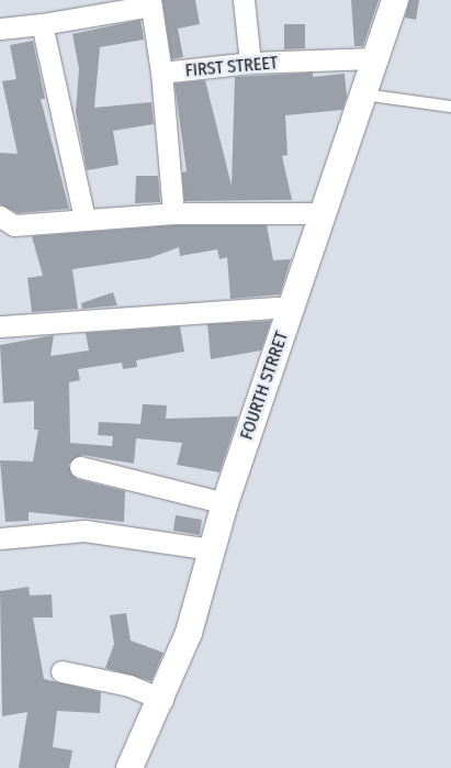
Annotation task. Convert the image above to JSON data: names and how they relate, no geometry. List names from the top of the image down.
{
  "streets": {
    "street": ["FIRST STREET", "FOURTH STRRET"]
  },
  "crossings": [
    ["FIRST STREET", "FOURTH STRRET"]
  ]
}
